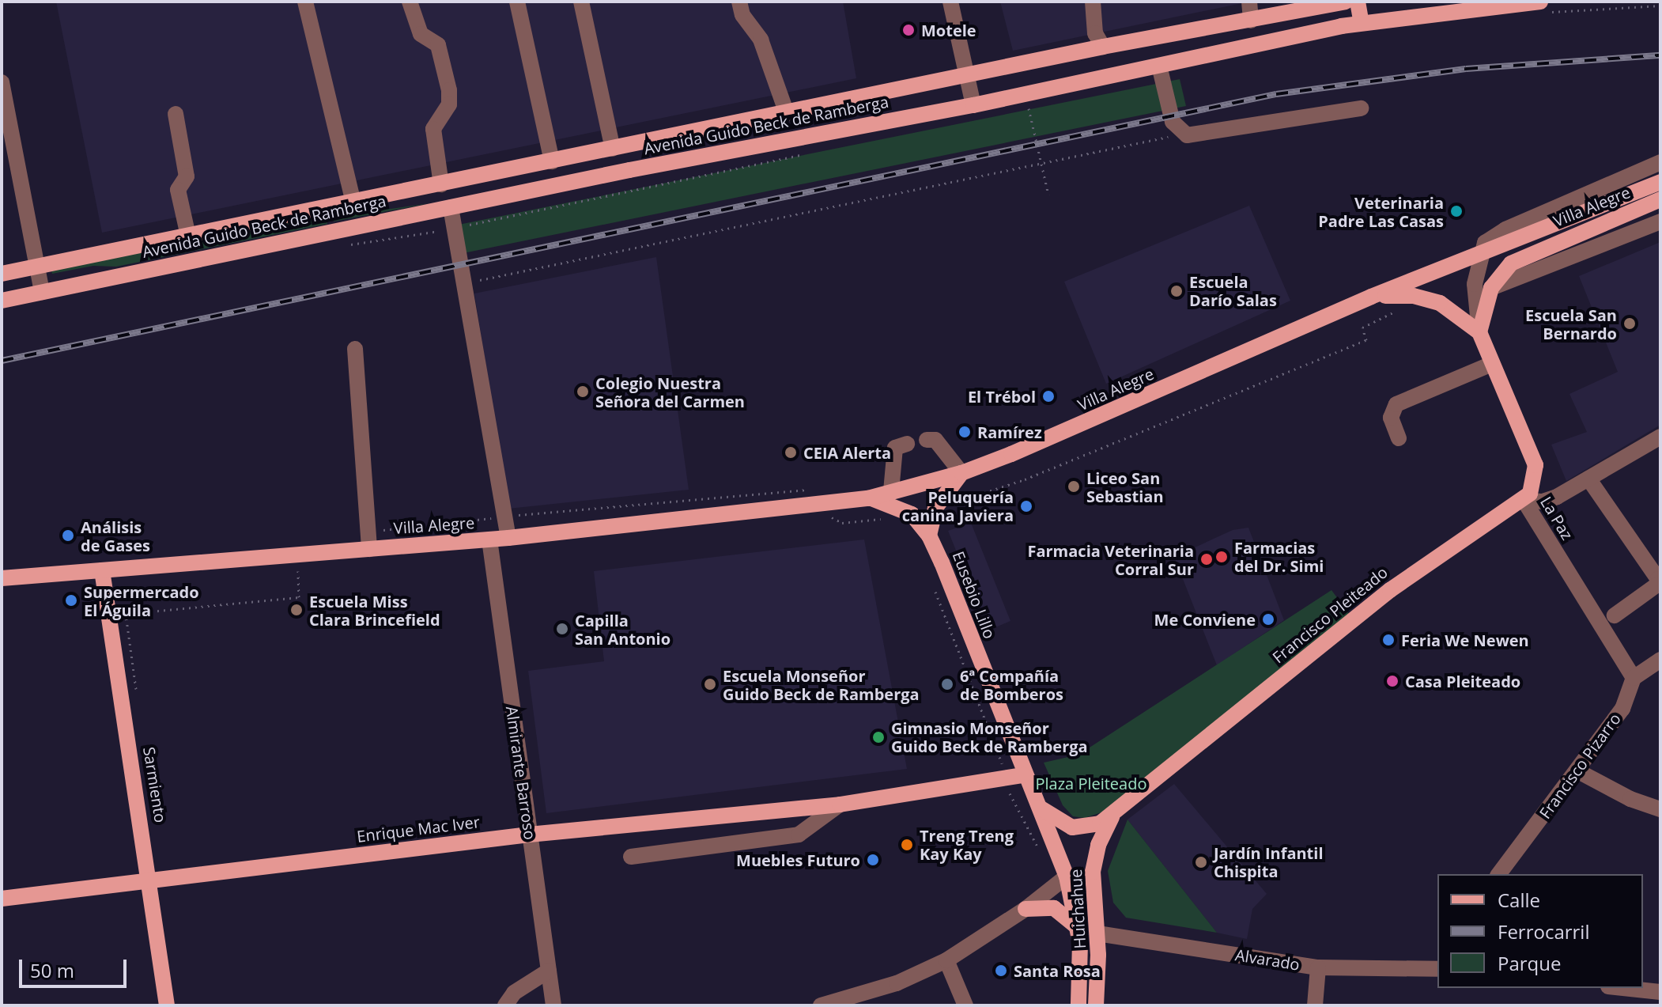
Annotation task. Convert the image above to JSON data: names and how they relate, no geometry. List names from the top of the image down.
{
  "streets": {
    "main road": [
      "Avenida Guido Beck de Ramberga",
      "Villa Alegre",
      "La Paz",
      "Eusebio Lillo",
      "Francisco Pleiteado",
      "Sarmiento",
      "Enrique Mac Iver",
      "Huichahue"
    ],
    "street": ["Francisco Pizarro", "Almirante Barroso", "Alvarado"]
  },
  "crossings": [
    ["Villa Alegre", "La Paz"],
    ["Villa Alegre", "Eusebio Lillo"],
    ["Villa Alegre", "Almirante Barroso"],
    ["Villa Alegre", "Sarmiento"],
    ["La Paz", "Francisco Pleiteado"],
    ["La Paz", "Francisco Pizarro"],
    ["Eusebio Lillo", "Francisco Pleiteado"],
    ["Eusebio Lillo", "Enrique Mac Iver"],
    ["Eusebio Lillo", "Huichahue"],
    ["Francisco Pleiteado", "Huichahue"],
    ["Almirante Barroso", "Enrique Mac Iver"],
    ["Sarmiento", "Enrique Mac Iver"],
    ["Huichahue", "Alvarado"]
  ],
  "parks": ["Plaza Pleiteado"],
  "places": [
    "Motele",
    "Veterinaria Padre Las Casas",
    "Escuela Darío Salas",
    "Escuela San Bernardo",
    "Colegio Nuestra Señora del Carmen",
    "El Trébol",
    "Ramírez",
    "CEIA Alerta",
    "Liceo San Sebastian",
    "Peluquería canina Javiera",
    "Análisis de Gases",
    "Farmacias del Dr. Simi",
    "Farmacia Veterinaria Corral Sur",
    "Supermercado El Águila",
    "Escuela Miss Clara Brincefield",
    "Me Conviene",
    "Capilla San Antonio",
    "Feria We Newen",
    "Casa Pleiteado",
    "Escuela Monseñor Guido Beck de Ramberga",
    "6ª Compañía de Bomberos",
    "Gimnasio Monseñor Guido Beck de Ramberga",
    "Treng Treng Kay Kay",
    "Muebles Futuro",
    "Jardín Infantil Chispita",
    "Santa Rosa"
  ],
  "legend": ["Calle", "Ferrocarril", "Parque"],
  "scale_bar": "50 m"
}
